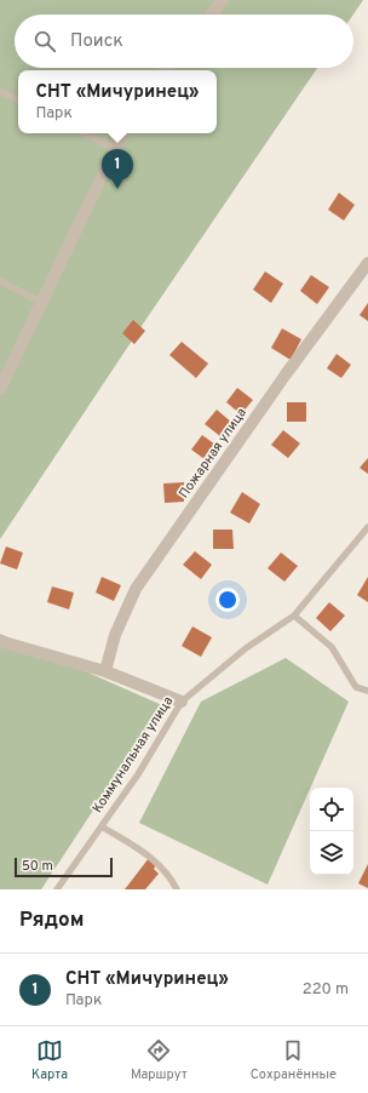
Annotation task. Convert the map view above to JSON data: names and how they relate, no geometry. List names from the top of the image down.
{
  "streets": {
    "street": ["Пожарная улица"],
    "lane": ["Коммунальная улица"]
  },
  "scale_bar": "50 m",
  "page": {
    "search": "Поиск",
    "popup": ["СНТ «Мичуринец»", "Парк"],
    "pins": "1",
    "scale": "50 m",
    "heading": "Рядом",
    "list": [
      {
        "mark": "1",
        "name": "СНТ «Мичуринец»",
        "note": "Парк",
        "value": "220 m"
      }
    ],
    "nav": ["Карта", "Маршрут", "Сохранённые"]
  }
}
